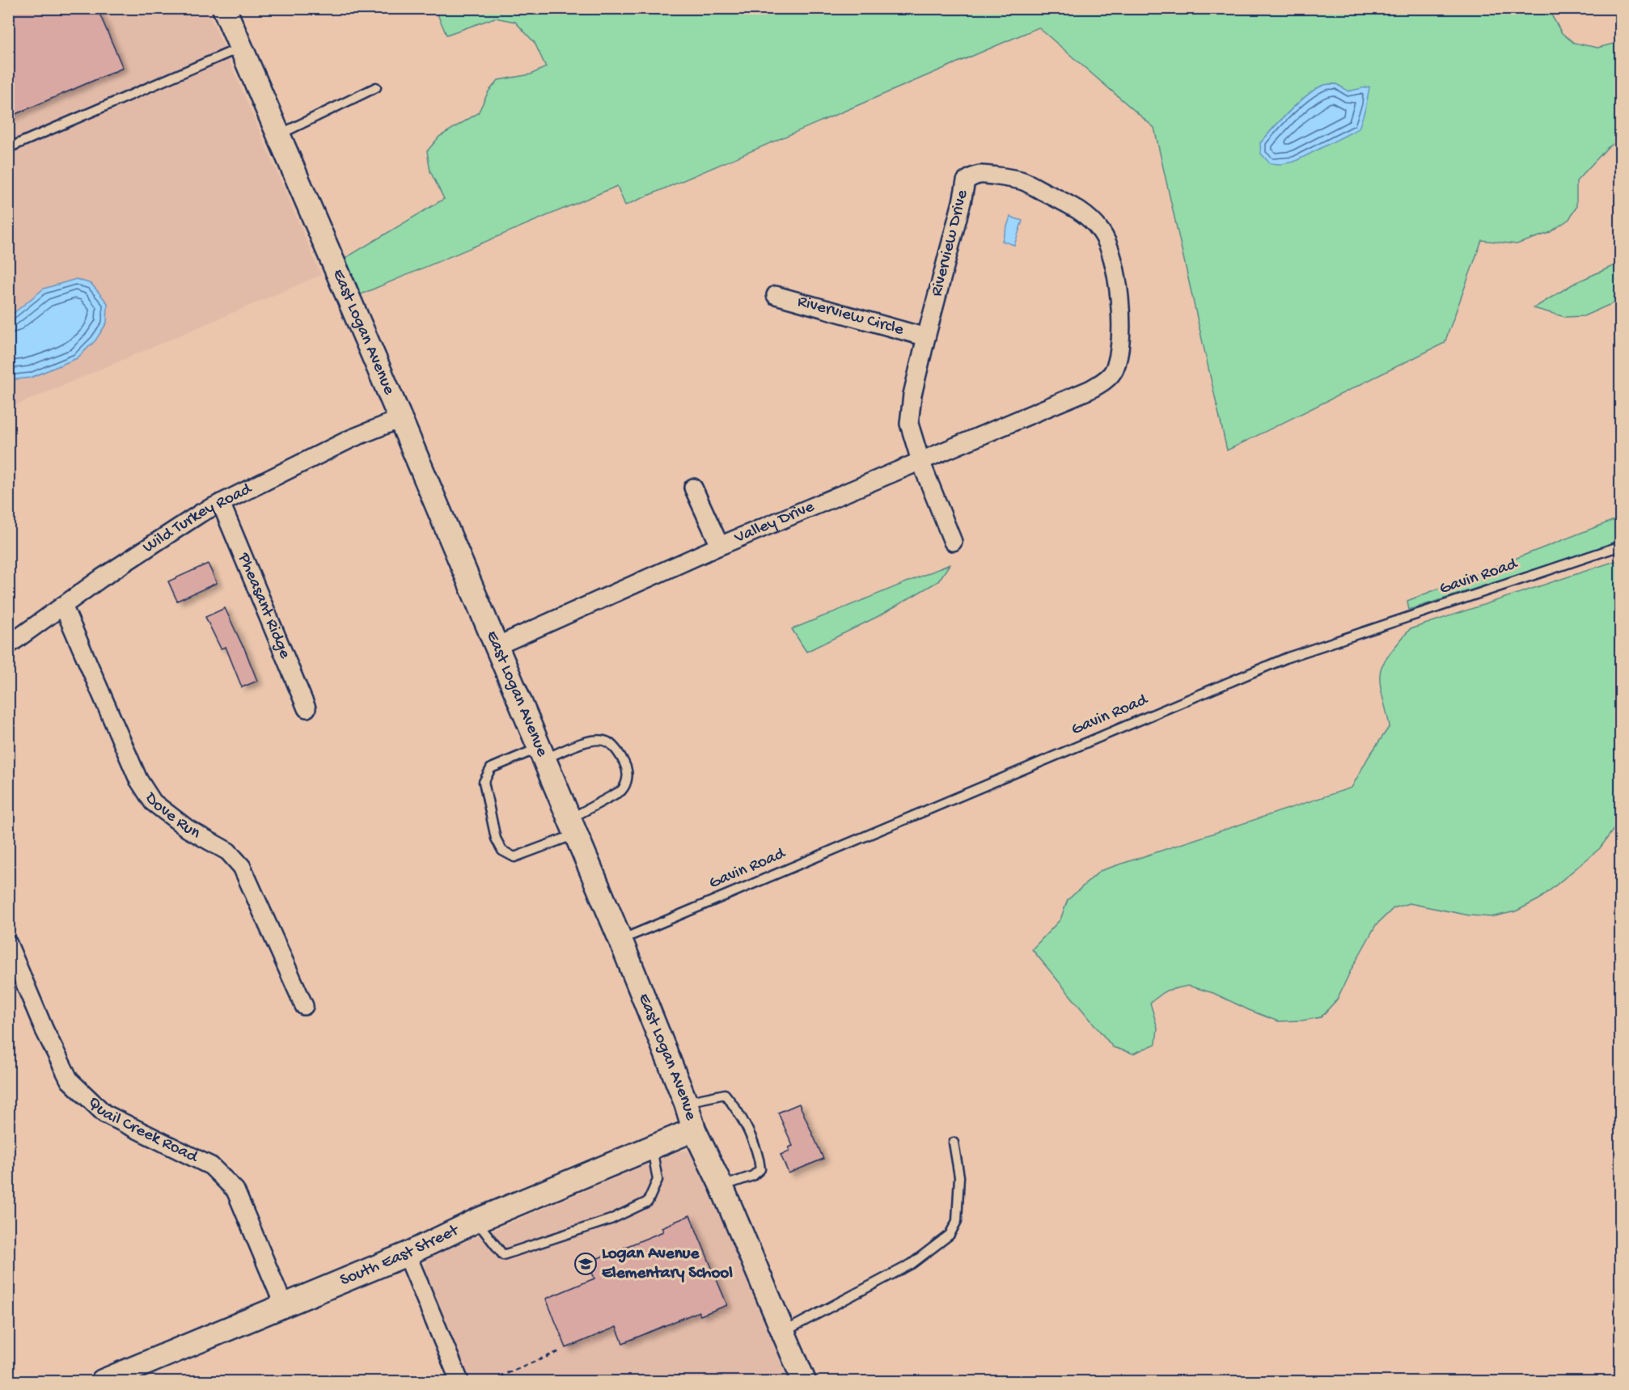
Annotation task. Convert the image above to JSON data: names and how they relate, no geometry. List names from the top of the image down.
{
  "streets": {
    "street": [
      "Riverview Drive",
      "Riverview Circle",
      "East Logan Avenue",
      "Wild Turkey Road",
      "Valley Drive",
      "Pheasant Ridge",
      "Dove Run",
      "Quail Creek Road",
      "South East Street"
    ],
    "lane": ["Gavin Road"]
  },
  "crossings": [
    ["Riverview Drive", "Riverview Circle"],
    ["Riverview Drive", "Valley Drive"],
    ["East Logan Avenue", "Wild Turkey Road"],
    ["East Logan Avenue", "Valley Drive"],
    ["East Logan Avenue", "Gavin Road"],
    ["East Logan Avenue", "South East Street"],
    ["Wild Turkey Road", "Pheasant Ridge"],
    ["Wild Turkey Road", "Dove Run"],
    ["Quail Creek Road", "South East Street"]
  ],
  "places": {
    "school or university": ["Logan Avenue Elementary School"]
  }
}
